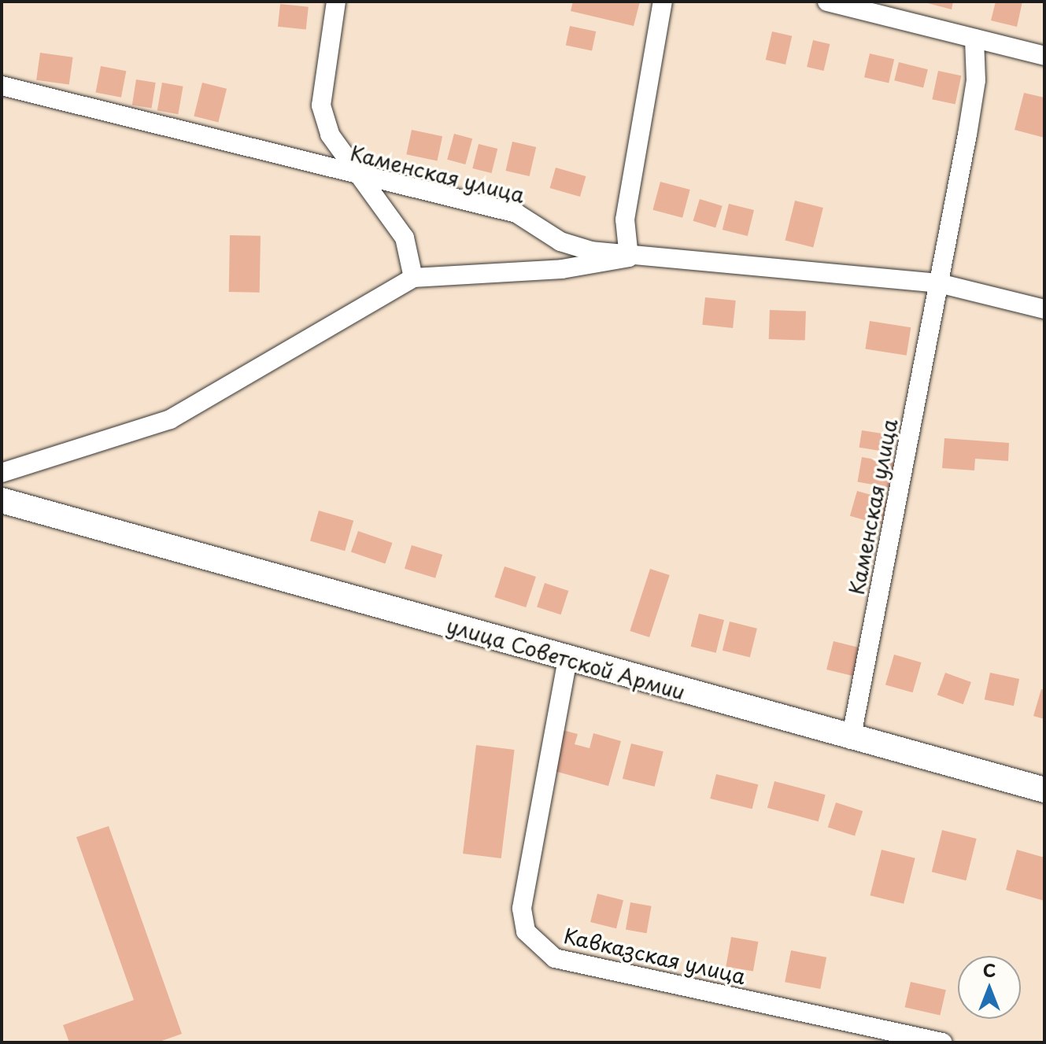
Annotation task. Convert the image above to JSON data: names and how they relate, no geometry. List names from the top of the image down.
{
  "streets": {
    "main road": ["улица Советской Армии"],
    "street": ["Каменская улица", "Кавказская улица"]
  },
  "crossings": [
    ["Каменская улица", "улица Советской Армии"],
    ["улица Советской Армии", "Кавказская улица"]
  ],
  "north": "top"
}
